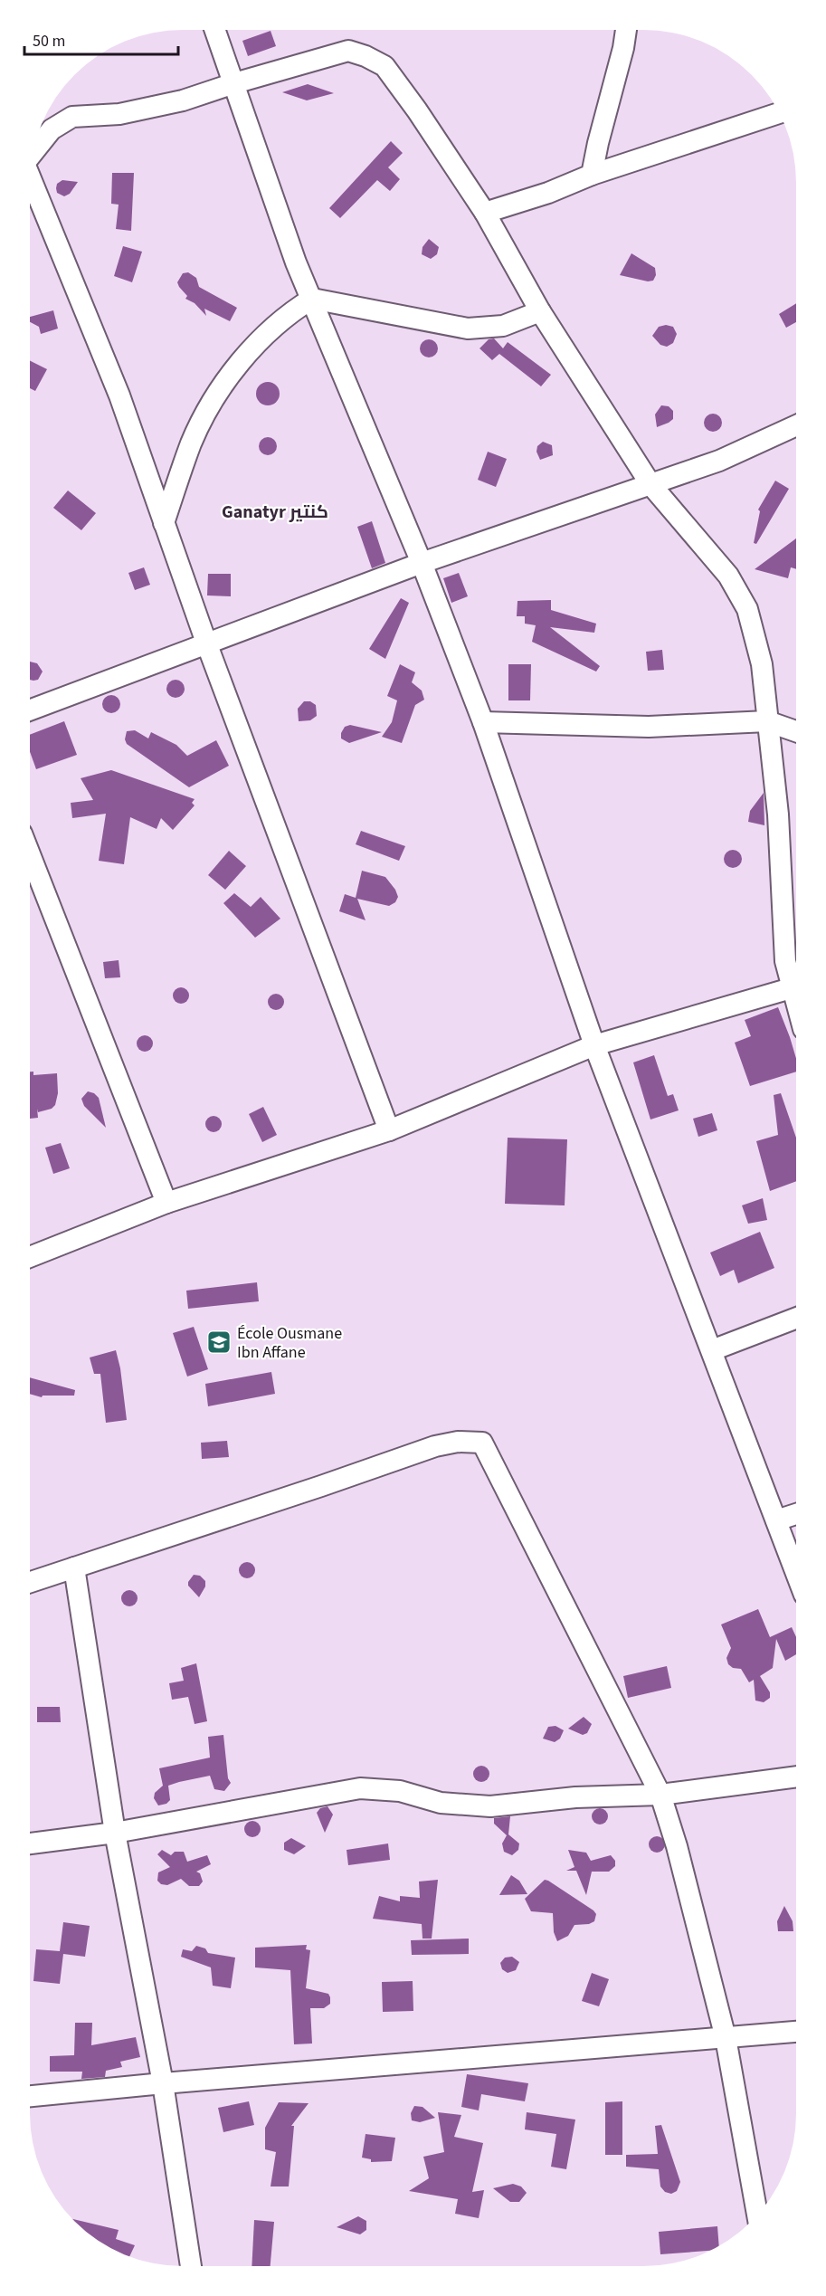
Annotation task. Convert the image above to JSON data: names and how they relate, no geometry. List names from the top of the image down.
{
  "districts": ["Ganatyr كنتير"],
  "places": {
    "school or university": ["École Ousmane Ibn Affane"]
  },
  "scale_bar": "50 m"
}
